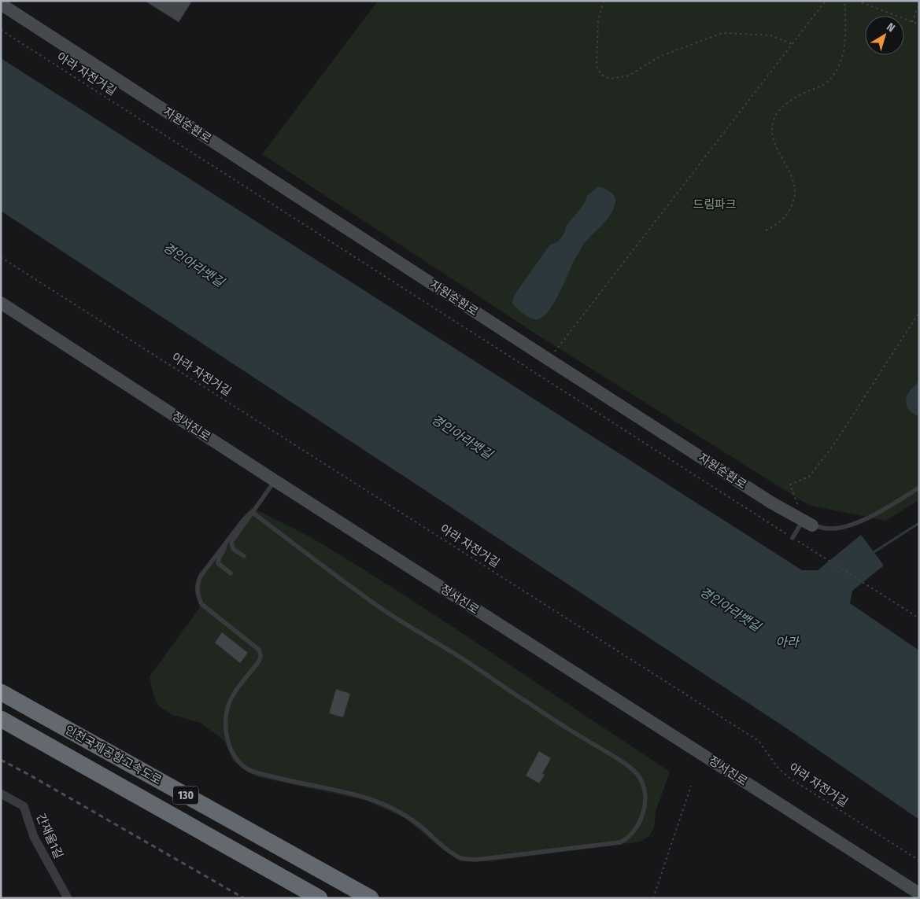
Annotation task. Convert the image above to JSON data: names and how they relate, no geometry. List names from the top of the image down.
{
  "streets": {
    "highway": ["인천국제공항고속도로", "130"],
    "street": ["자원순환로", "정서진로", "간재울1길"],
    "path": ["아라 자전거길"]
  },
  "water": ["경인아라뱃길", "아라"],
  "parks": ["드림파크"],
  "north": "top right"
}
